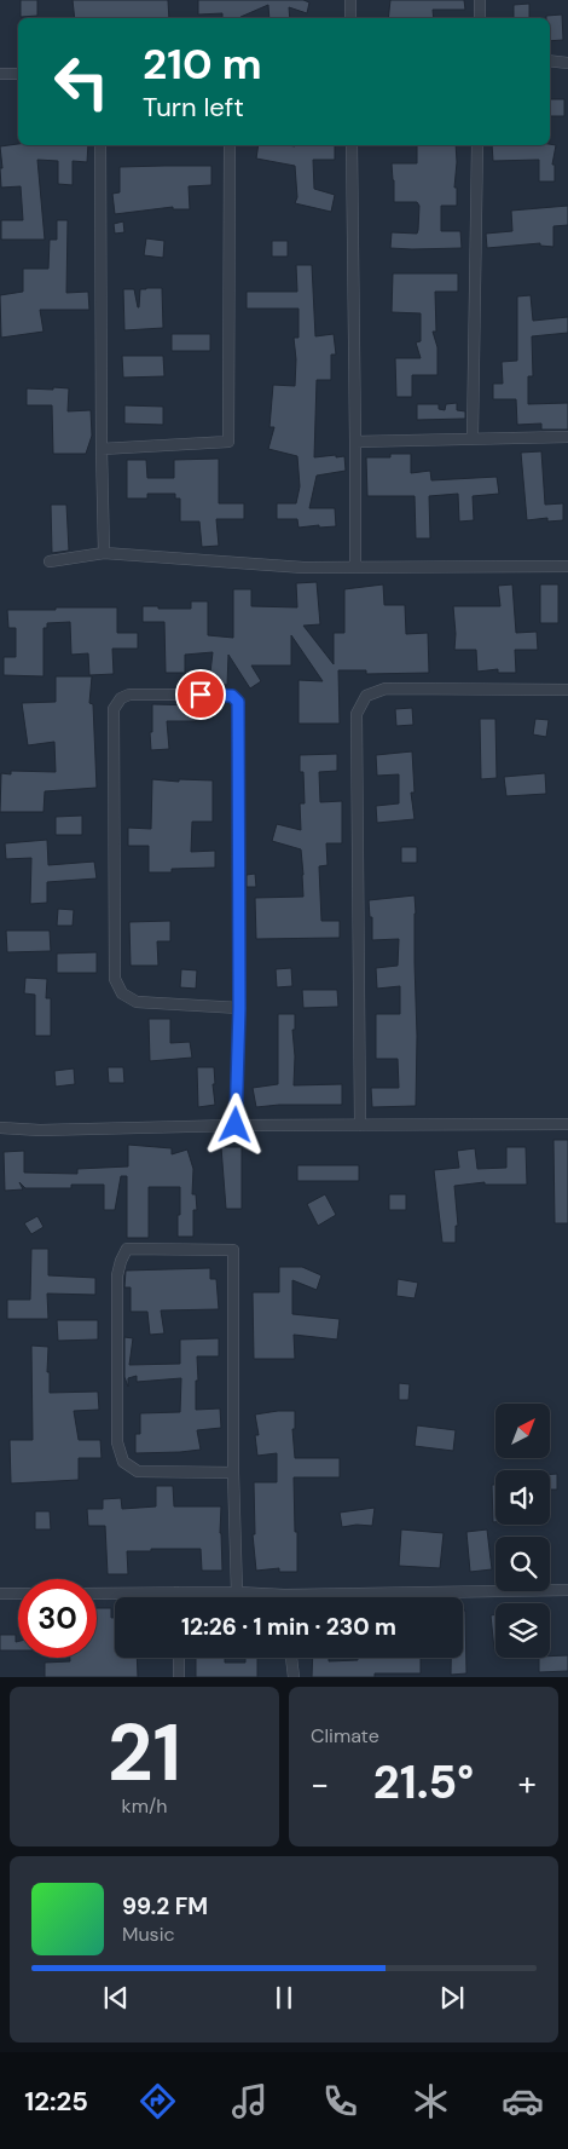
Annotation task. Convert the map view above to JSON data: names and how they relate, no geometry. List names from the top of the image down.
{
  "north": "top right",
  "page": {
    "turn": ["210 m", "Turn left"],
    "limit": "30",
    "trip": "12:26 · 1 min · 230 m",
    "tile": [
      ["21", "km/h"],
      "Climate"
    ],
    "heat": ["−", "21.5°", "+"],
    "song": ["99.2 FM", "Music"],
    "tabs": "12:25"
  }
}
